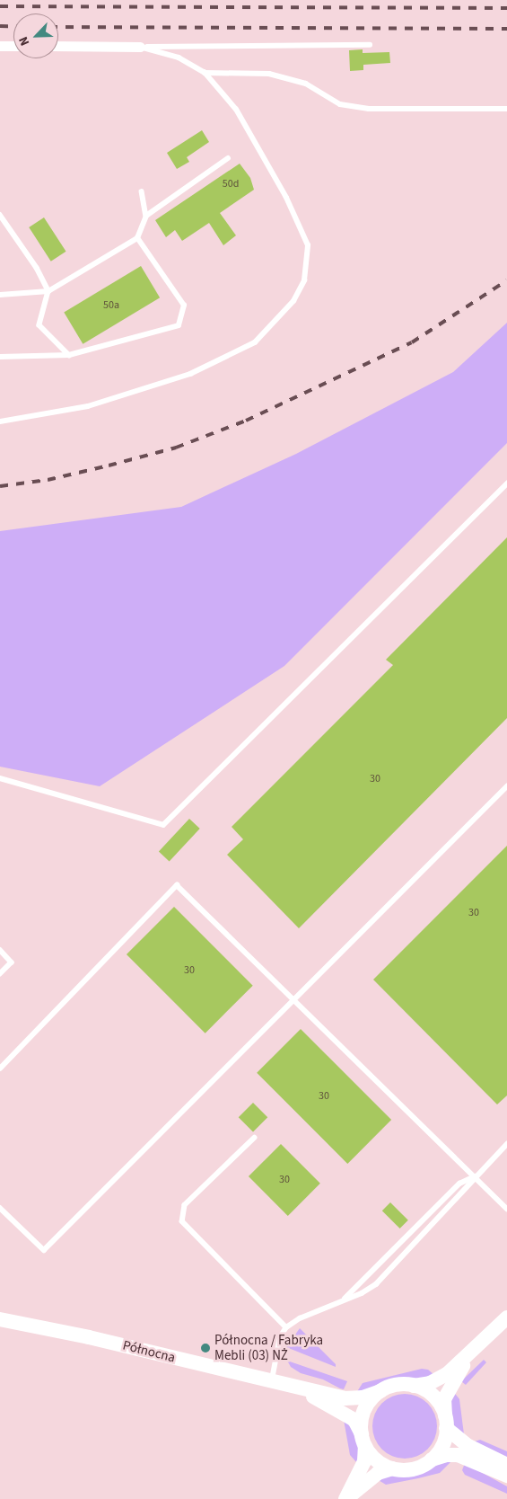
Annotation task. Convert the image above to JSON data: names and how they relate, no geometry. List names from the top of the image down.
{
  "streets": {
    "street": ["Północna"]
  },
  "places": ["Północna / Fabryka Mebli (03) NŻ"],
  "house_numbers": [
    "50d",
    "50a",
    "30",
    "30",
    "30",
    "30",
    "30"
  ],
  "north": "bottom left"
}
